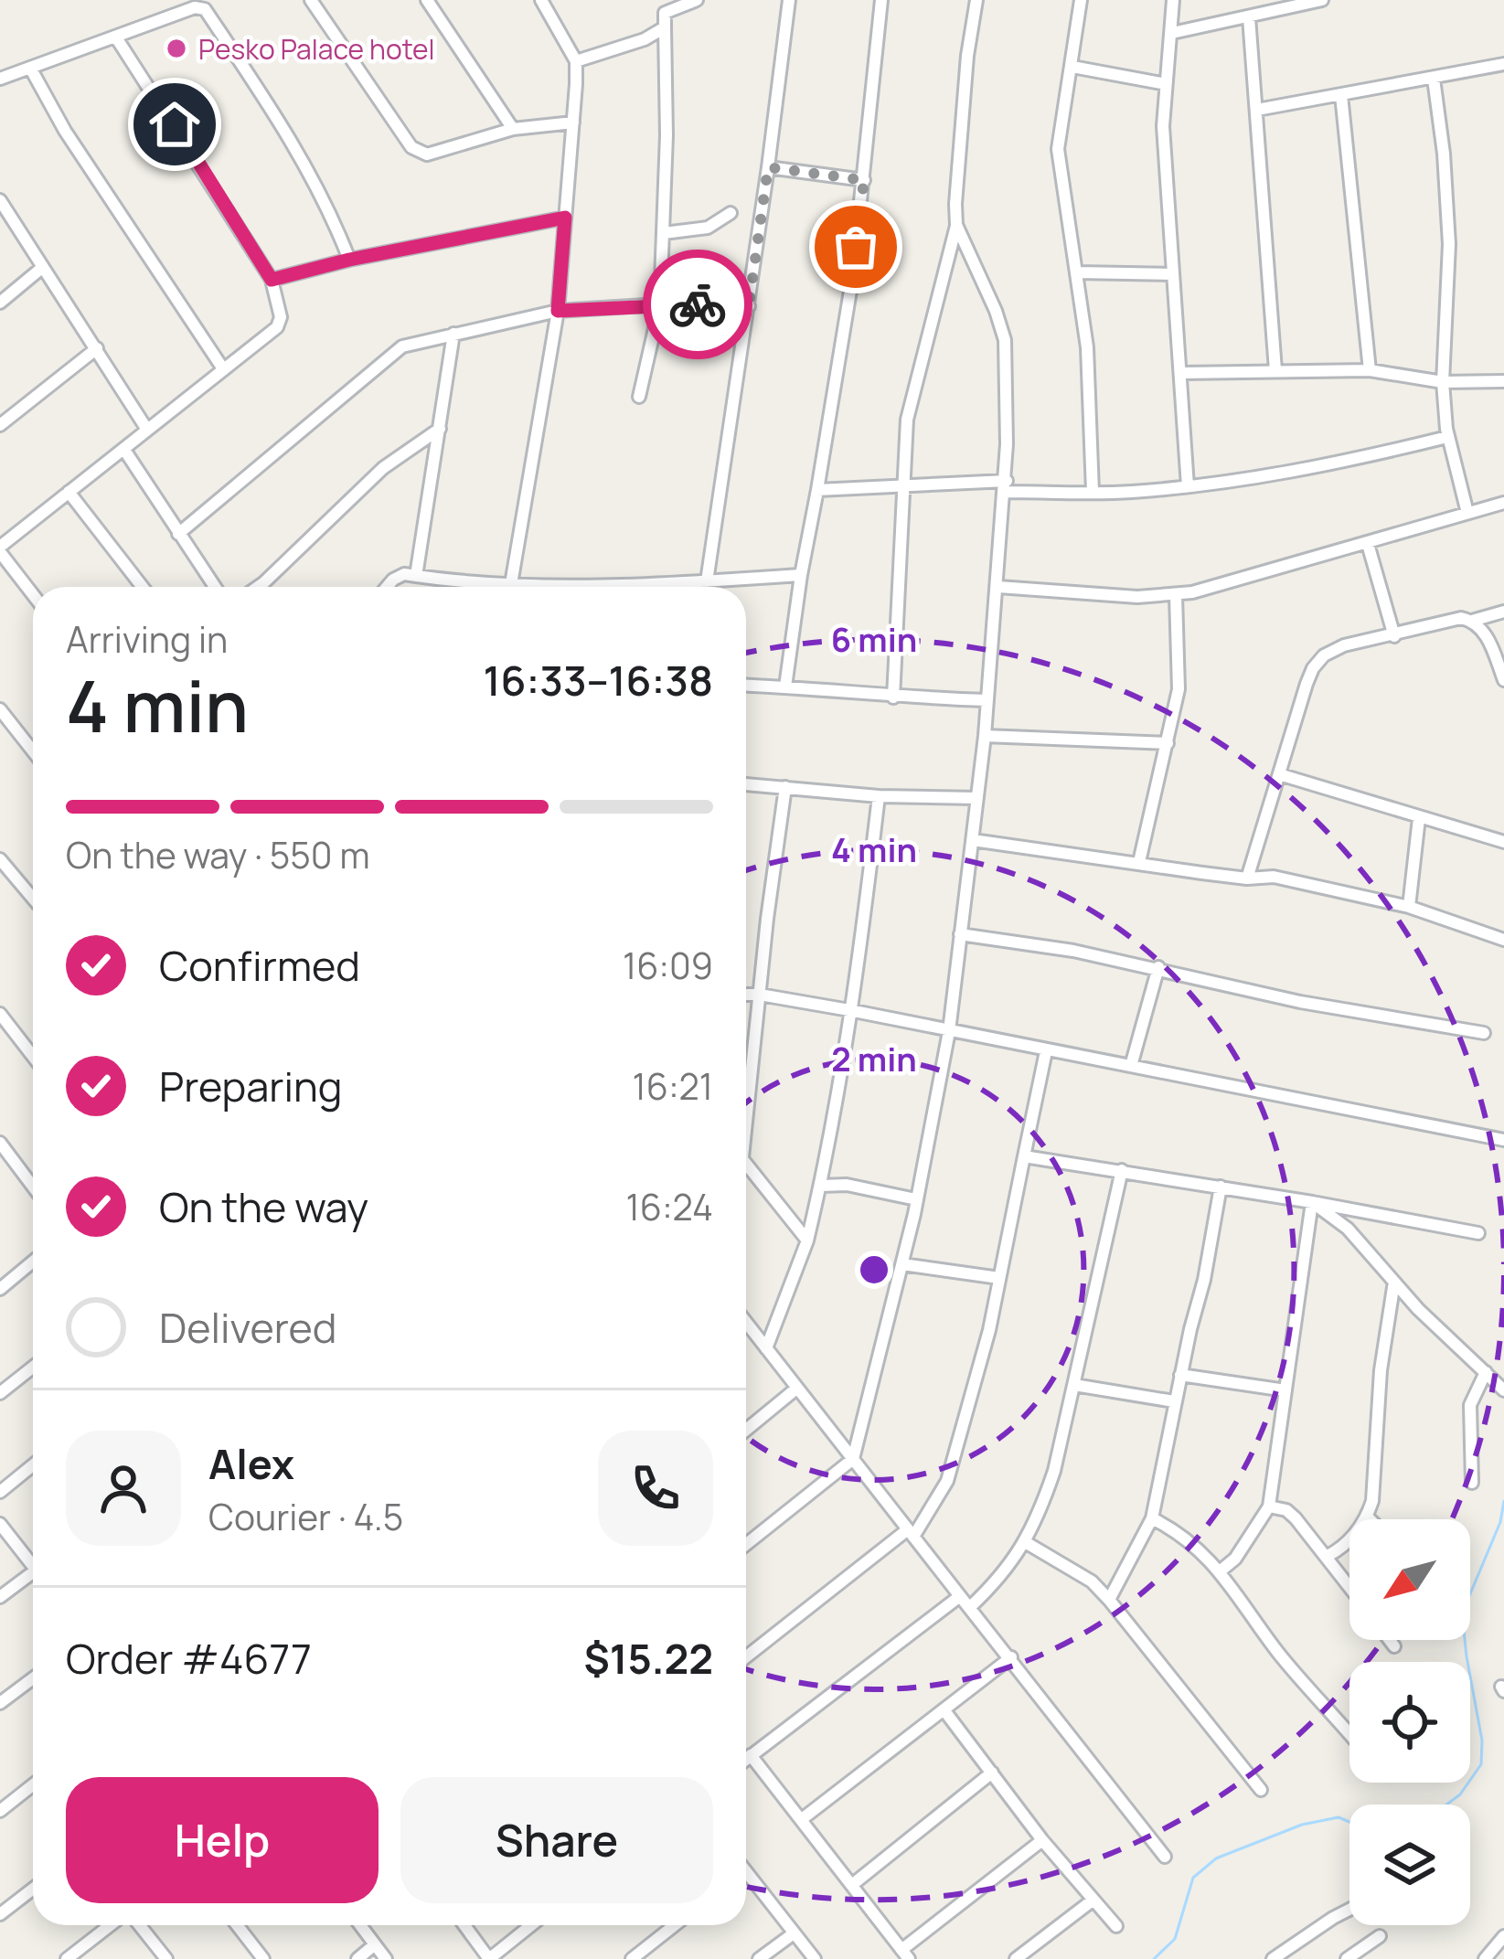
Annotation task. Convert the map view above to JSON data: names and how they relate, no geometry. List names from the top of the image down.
{
  "places": ["Pesko Palace hotel"],
  "north": "bottom left",
  "page": {
    "heading": ["4 min", "Arriving in", "16:33–16:38"],
    "panel": [
      "Alex",
      "Courier · 4.5",
      "Order #4677",
      "$15.22"
    ],
    "bar": "On the way · 550 m",
    "list": [
      ["Confirmed", "16:09"],
      ["Preparing", "16:21"],
      ["On the way", "16:24"],
      "Delivered"
    ],
    "buttons": ["Help", "Share"]
  },
  "rings": ["6 min", "4 min", "2 min"]
}
